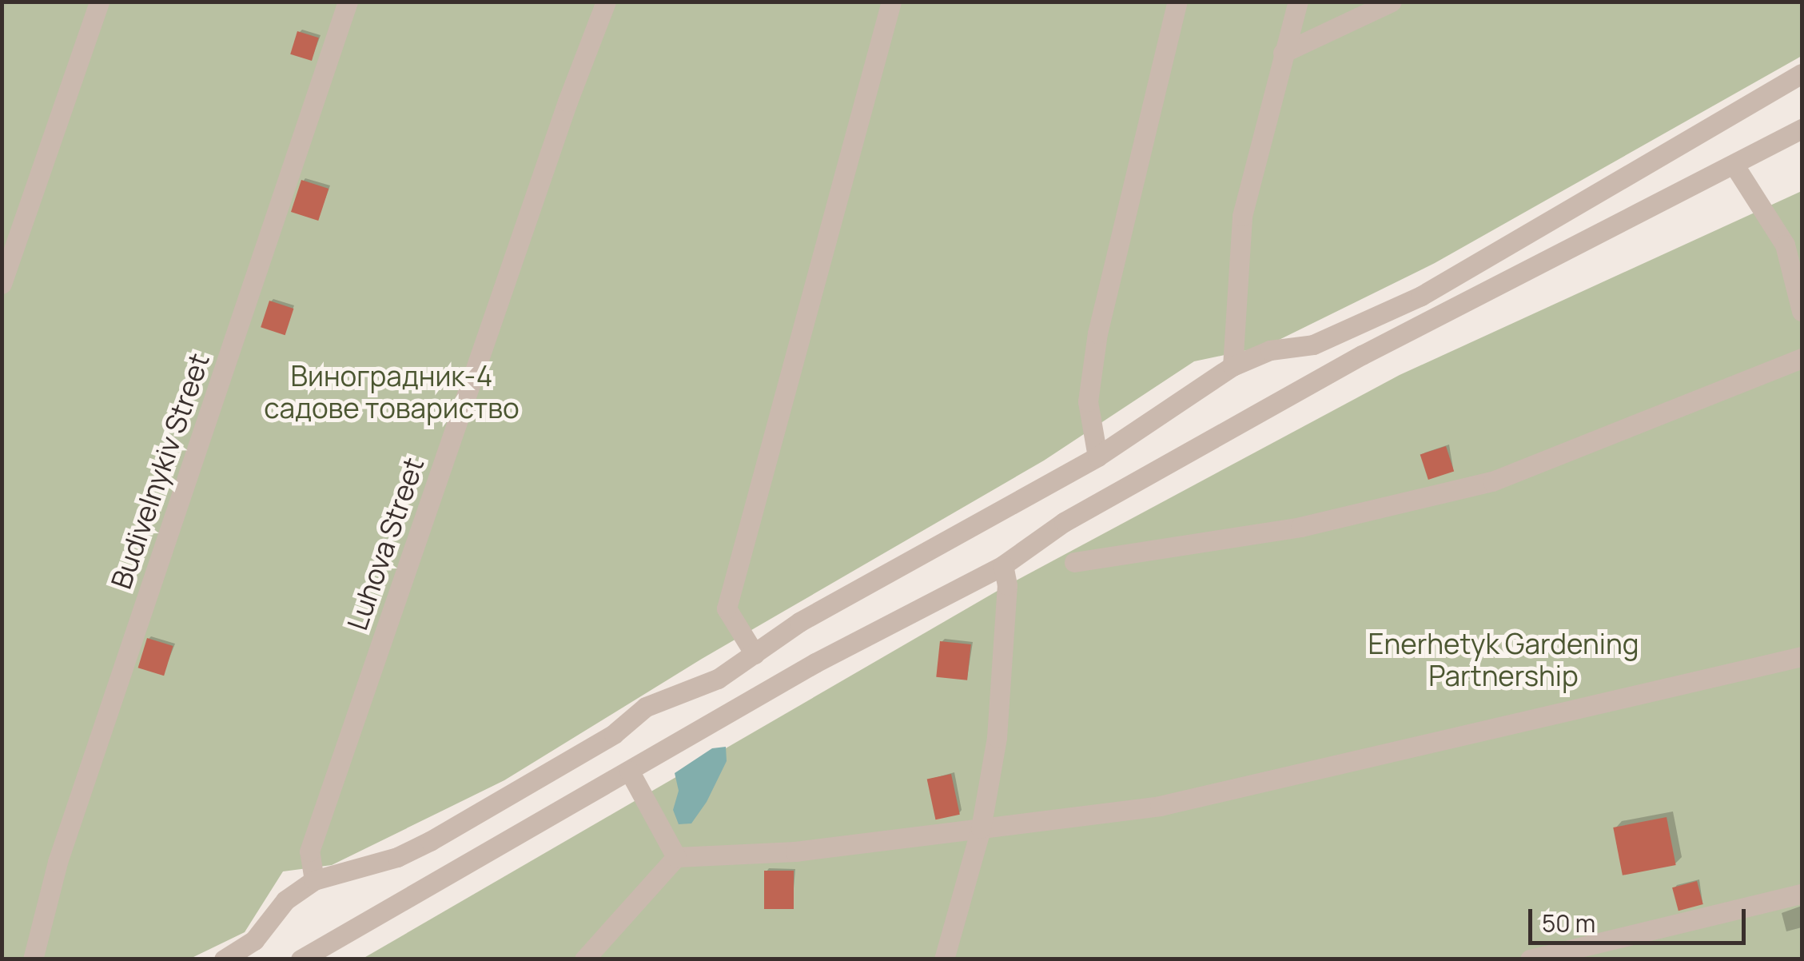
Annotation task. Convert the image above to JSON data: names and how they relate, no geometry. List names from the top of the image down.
{
  "streets": {
    "lane": ["Budivelnykiv Street", "Luhova Street"]
  },
  "parks": ["Виноградник-4 садове товариство", "Enerhetyk Gardening Partnership"],
  "scale_bar": "50 m"
}
